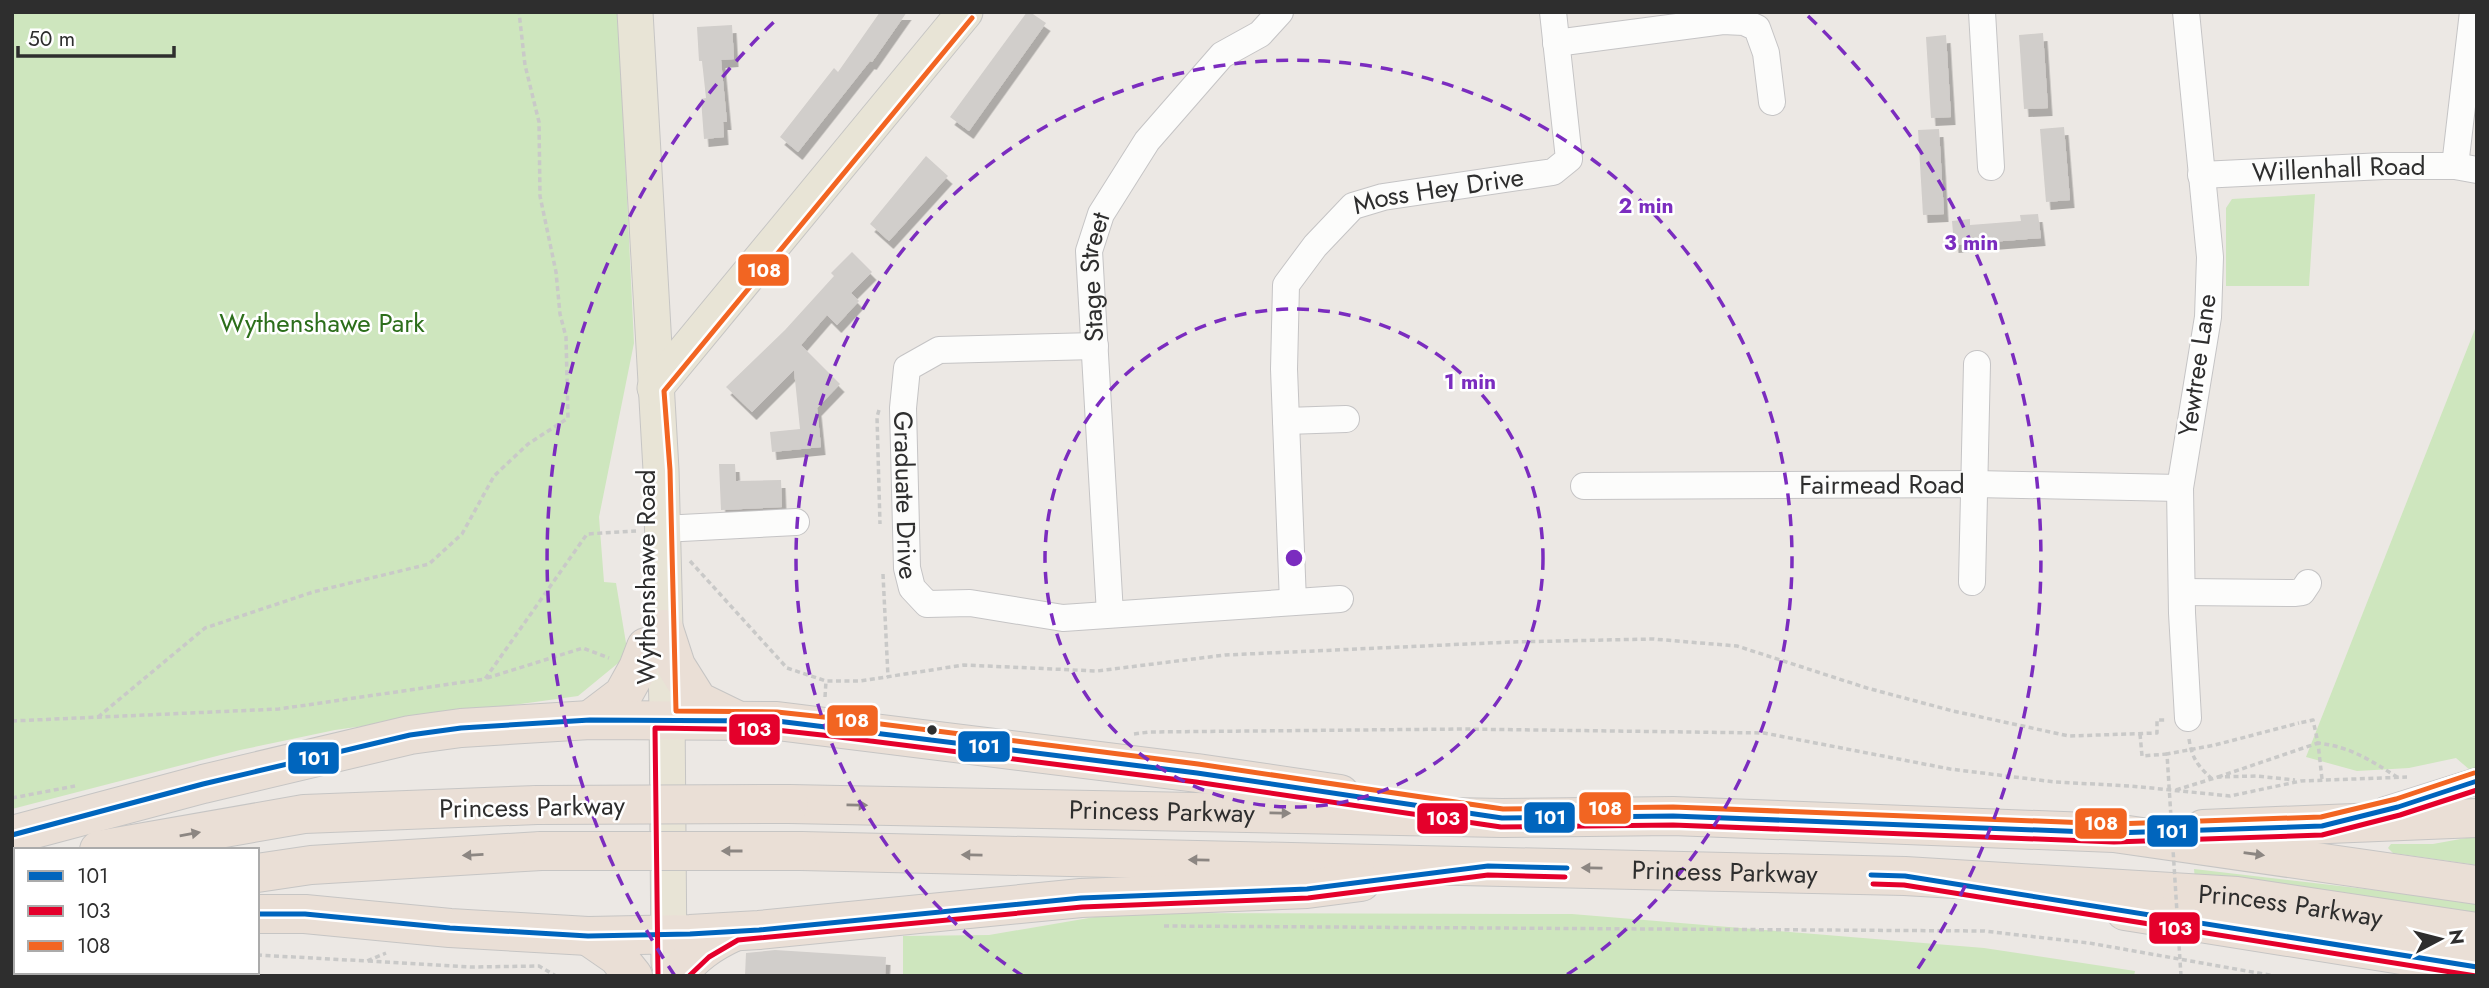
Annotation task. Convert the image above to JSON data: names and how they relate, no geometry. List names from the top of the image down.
{
  "streets": {
    "highway": ["Princess Parkway"],
    "main road": ["Wythenshawe Road"],
    "street": [
      "Willenhall Road",
      "Moss Hey Drive",
      "Stage Street",
      "Yewtree Lane",
      "Fairmead Road",
      "Graduate Drive"
    ]
  },
  "crossings": [
    ["Willenhall Road", "Yewtree Lane"],
    ["Moss Hey Drive", "Graduate Drive"],
    ["Stage Street", "Graduate Drive"],
    ["Yewtree Lane", "Fairmead Road"]
  ],
  "parks": ["Wythenshawe Park"],
  "lines": ["transit line 108", "transit line 101", "transit line 103"],
  "legend": ["101", "103", "108"],
  "scale_bar": "50 m",
  "north": "right",
  "rings": ["2 min", "3 min", "1 min"]
}
